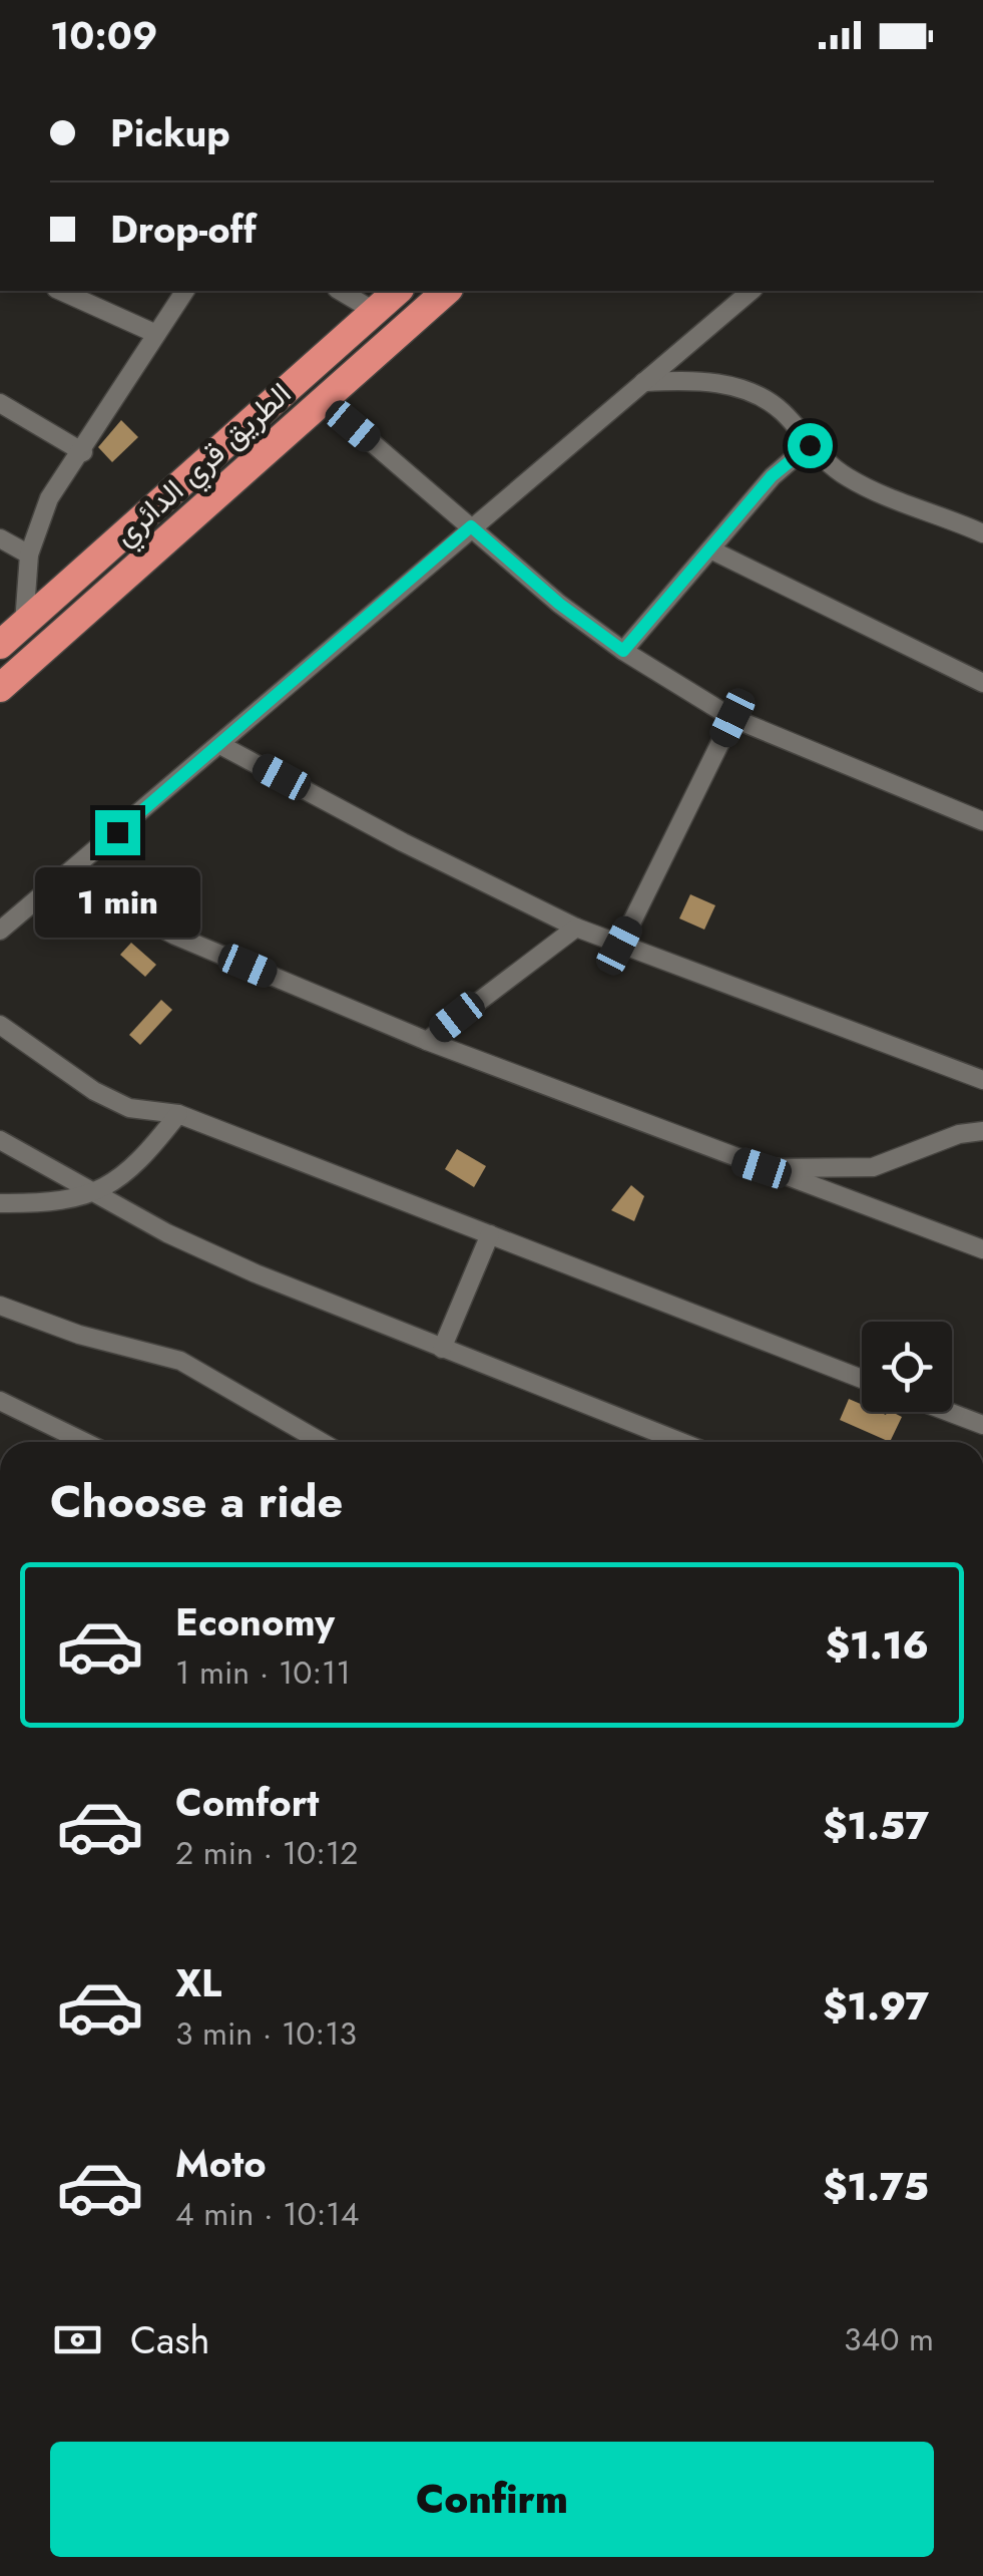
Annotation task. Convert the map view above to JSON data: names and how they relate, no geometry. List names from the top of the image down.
{
  "streets": {
    "highway": ["الطريق قري الدائري"]
  },
  "page": {
    "status": "10:09",
    "banner": ["Pickup", "Drop-off"],
    "bubble": "1 min",
    "heading": "Choose a ride",
    "list": [
      {
        "name": "Economy",
        "note": "1 min · 10:11",
        "value": "$1.16"
      },
      {
        "name": "Comfort",
        "note": "2 min · 10:12",
        "value": "$1.57"
      },
      {
        "name": "XL",
        "note": "3 min · 10:13",
        "value": "$1.97"
      },
      {
        "name": "Moto",
        "note": "4 min · 10:14",
        "value": "$1.75"
      }
    ],
    "pay": ["Cash", "340 m"],
    "buttons": "Confirm"
  }
}
